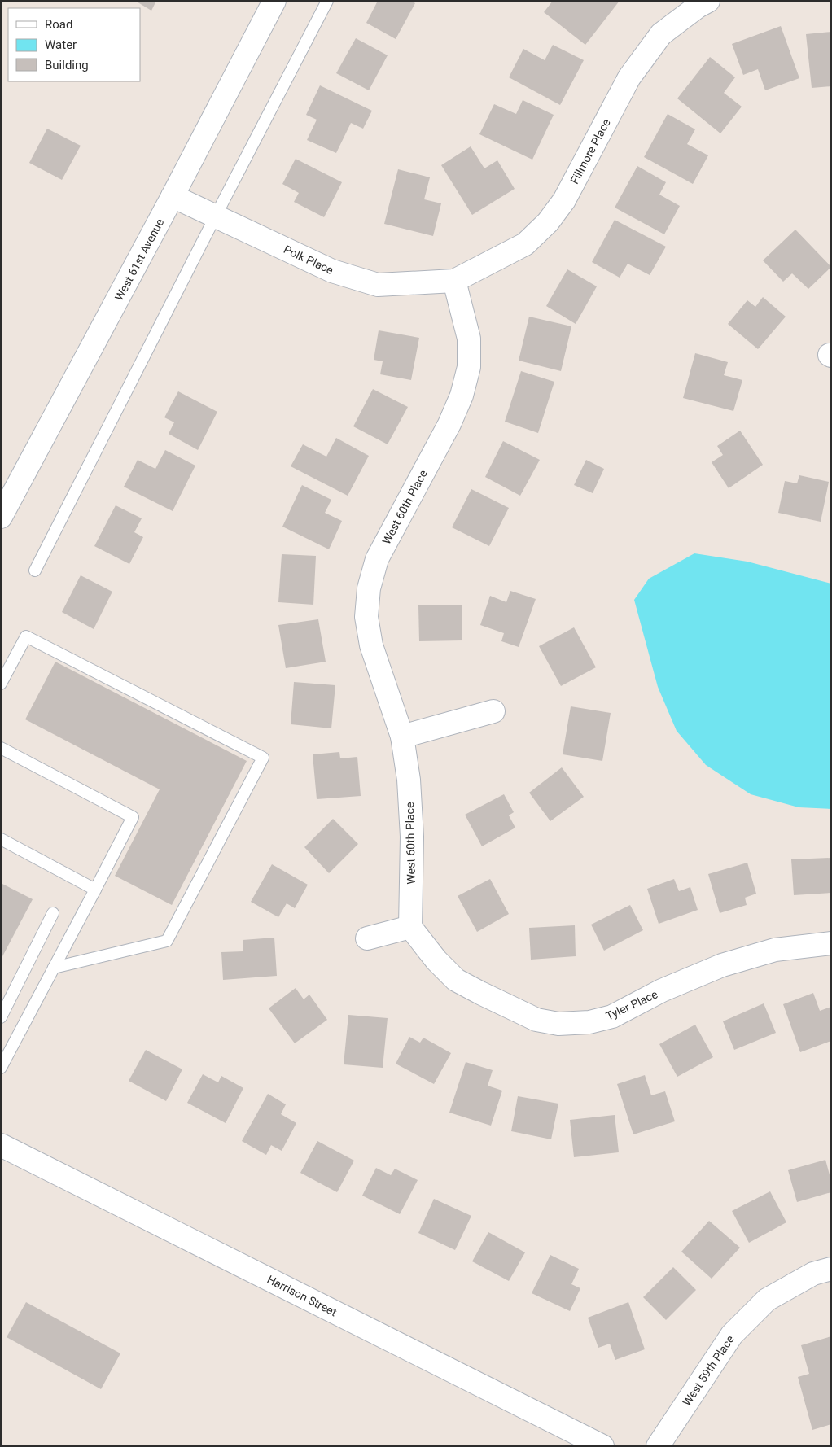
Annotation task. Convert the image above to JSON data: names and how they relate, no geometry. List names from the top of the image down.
{
  "streets": {
    "street": [
      "Fillmore Place",
      "West 61st Avenue",
      "Polk Place",
      "West 60th Place",
      "Tyler Place",
      "Harrison Street",
      "West 59th Place"
    ]
  },
  "crossings": [
    ["Fillmore Place", "Polk Place"],
    ["Fillmore Place", "West 60th Place"],
    ["West 61st Avenue", "Polk Place"],
    ["Polk Place", "West 60th Place"],
    ["West 60th Place", "Tyler Place"]
  ],
  "legend": ["Road", "Water", "Building"]
}
